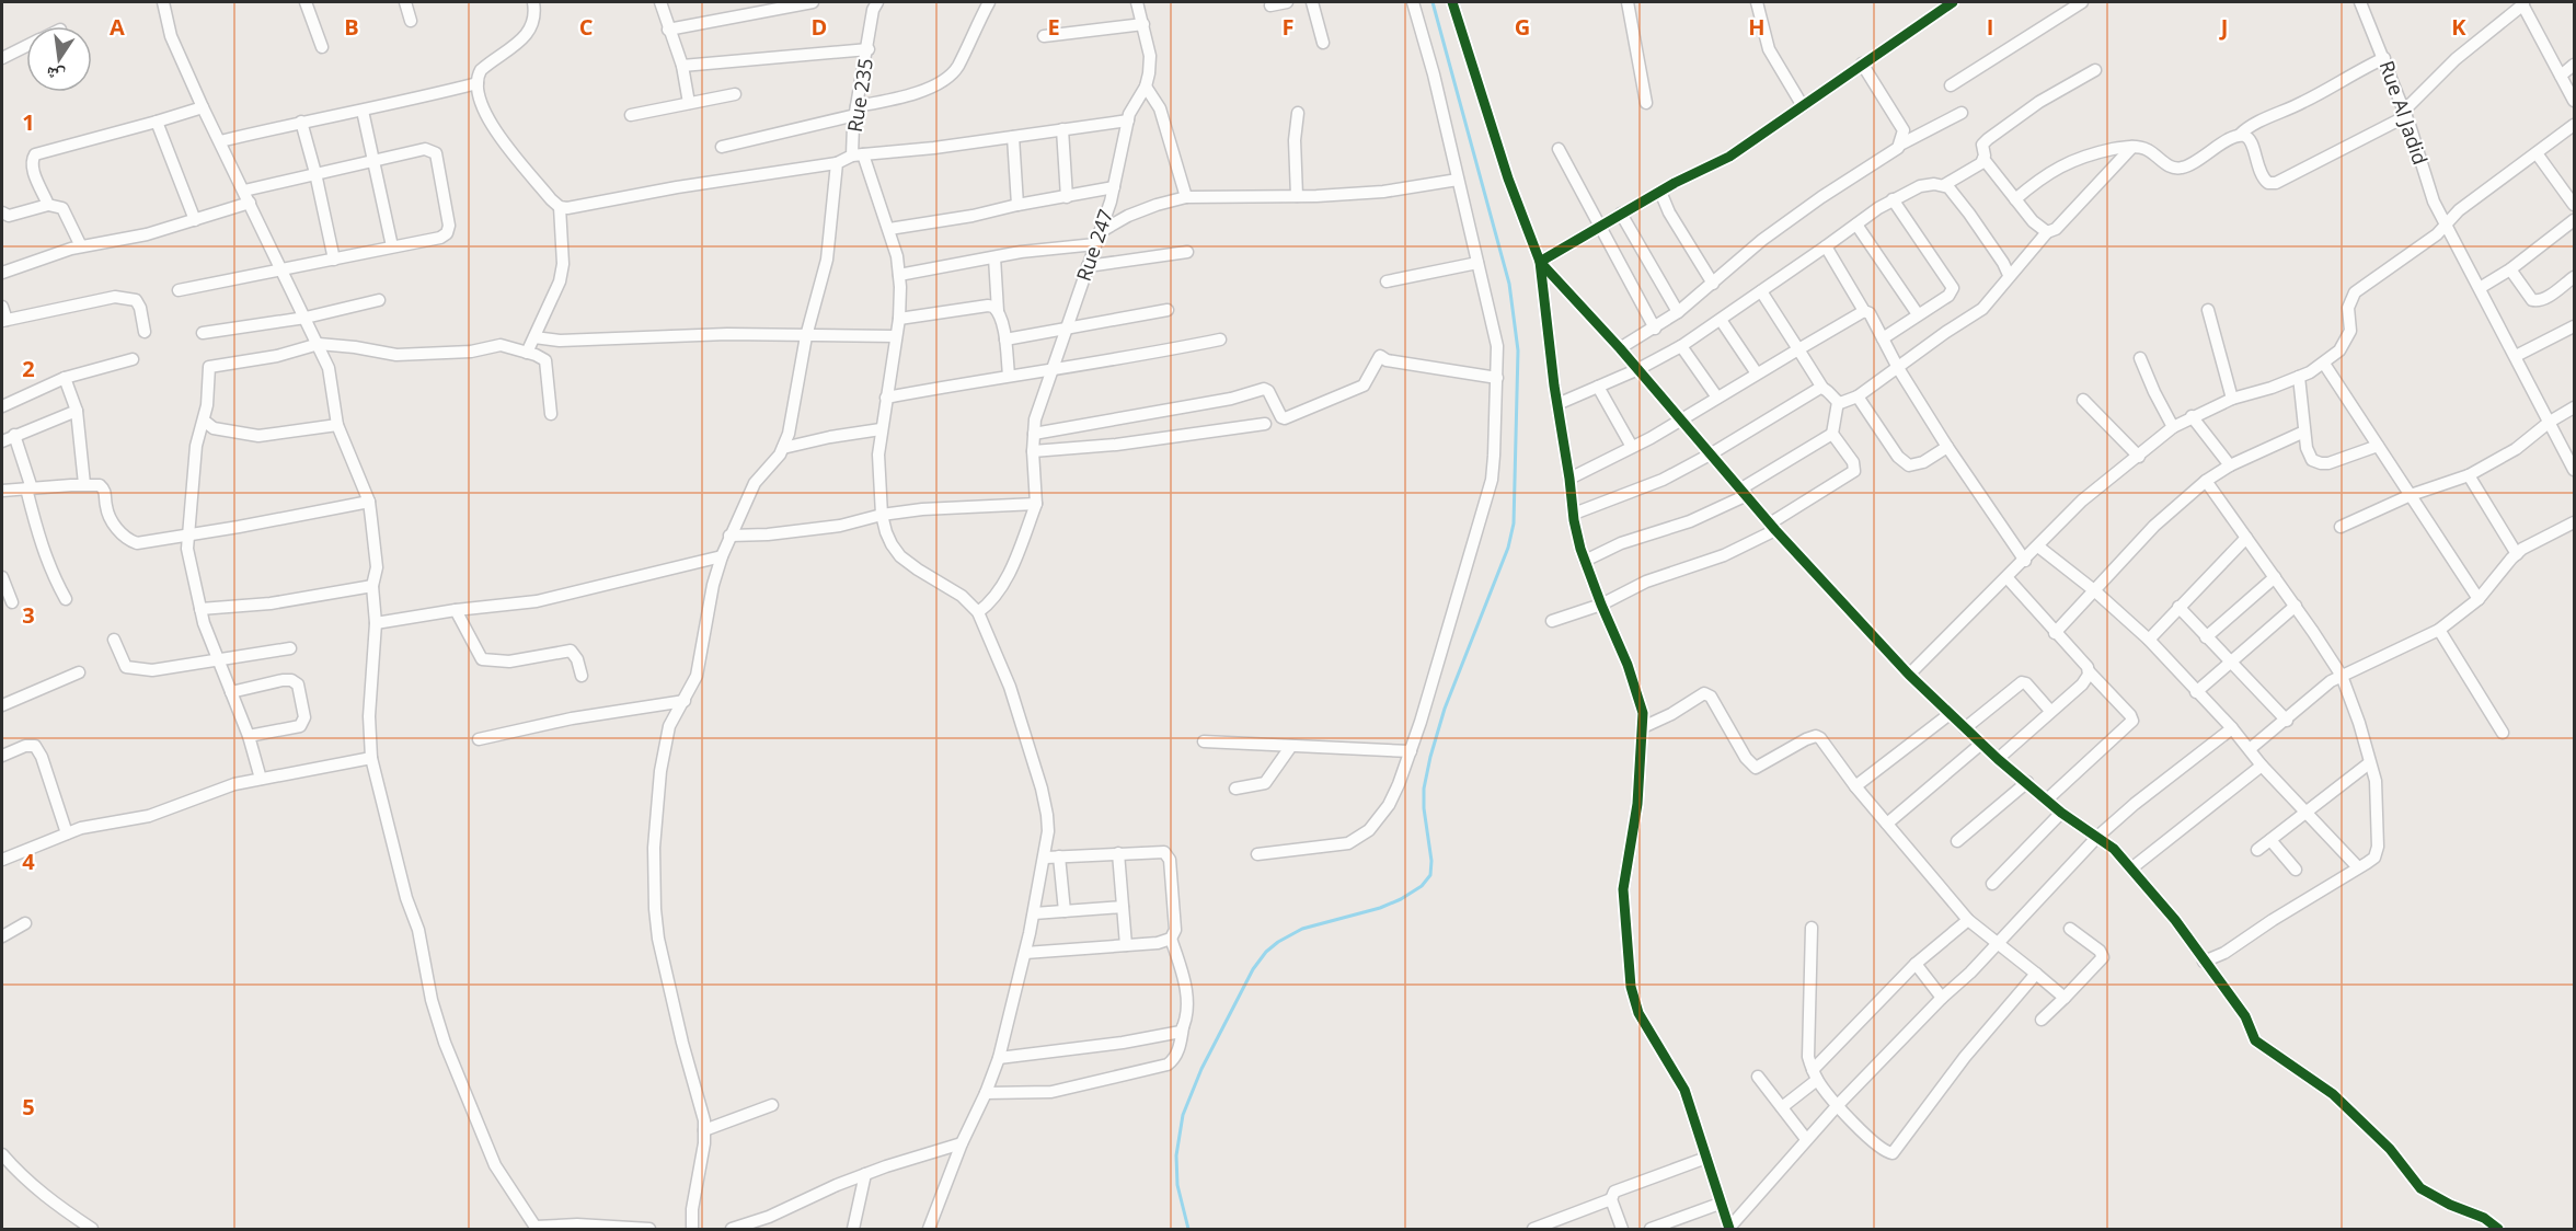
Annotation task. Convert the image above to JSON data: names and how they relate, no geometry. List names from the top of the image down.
{
  "streets": {
    "street": ["Rue 235", "Rue Al Jadid", "Rue 247"]
  },
  "north": "bottom",
  "grid": {
    "columns": [
      "A",
      "B",
      "C",
      "D",
      "E",
      "F",
      "G",
      "H",
      "I",
      "J",
      "K"
    ],
    "rows": [
      "1",
      "2",
      "3",
      "4",
      "5"
    ]
  }
}
